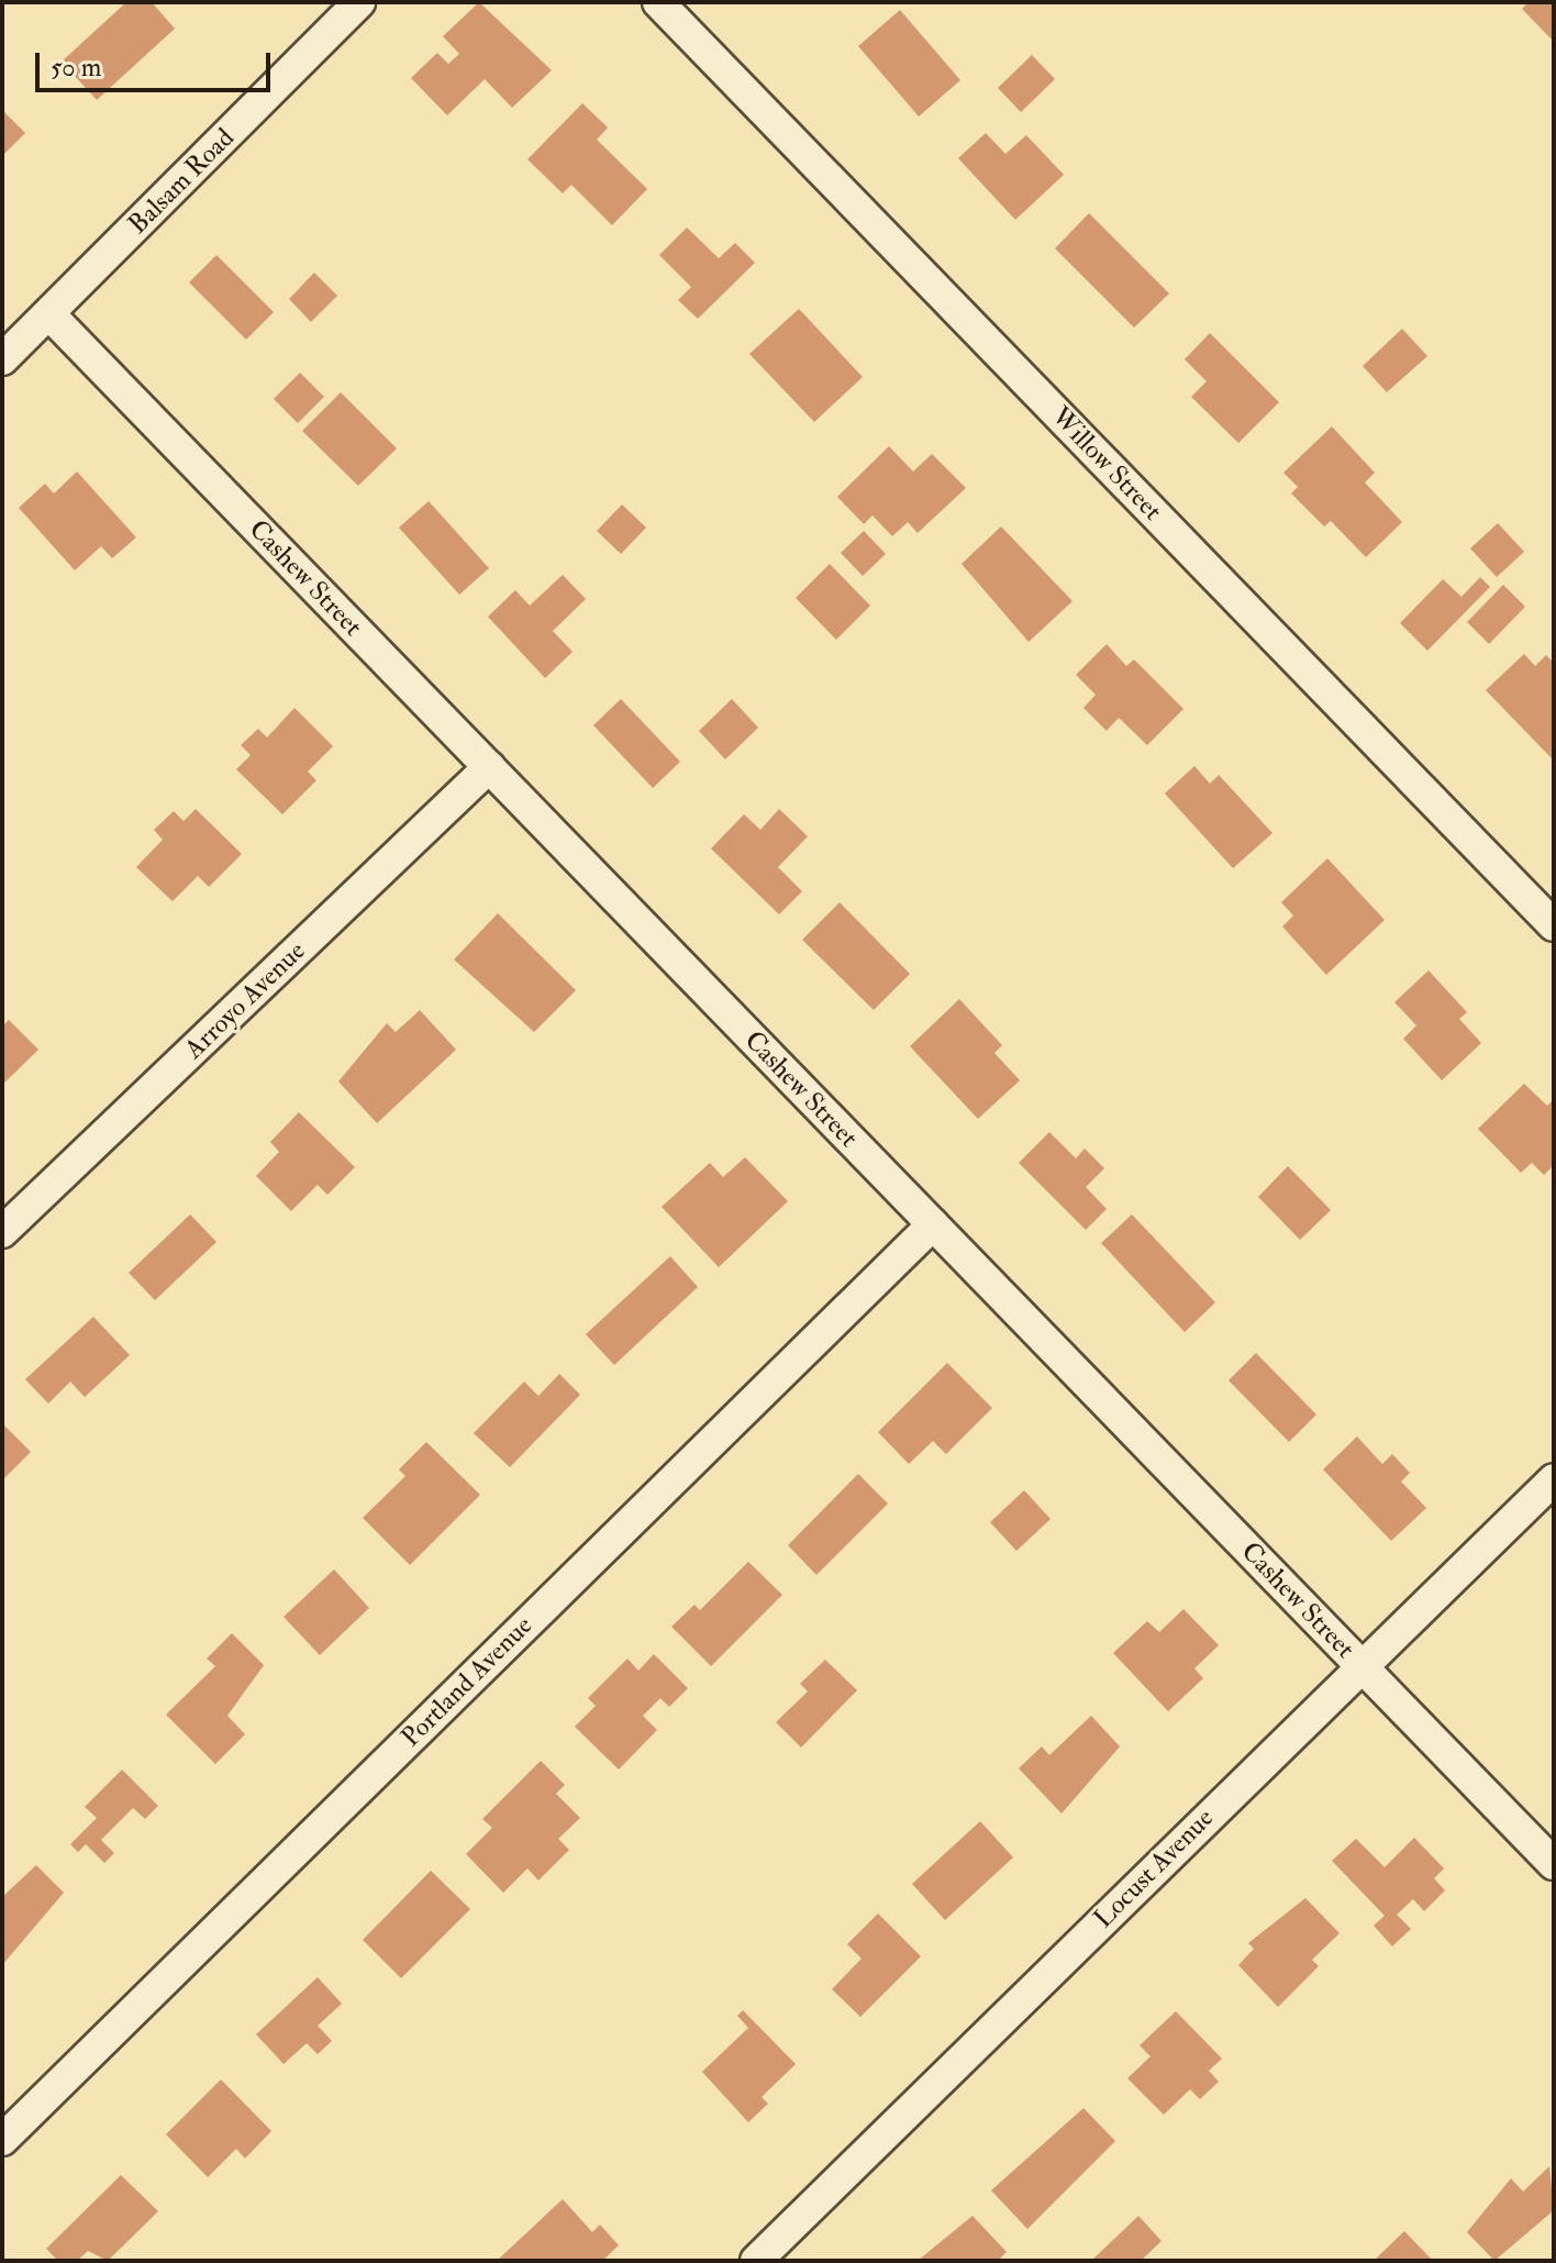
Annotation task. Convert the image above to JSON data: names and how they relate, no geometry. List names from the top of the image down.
{
  "streets": {
    "street": [
      "Balsam Road",
      "Willow Street",
      "Cashew Street",
      "Arroyo Avenue",
      "Portland Avenue",
      "Locust Avenue"
    ]
  },
  "crossings": [
    ["Balsam Road", "Cashew Street"],
    ["Cashew Street", "Arroyo Avenue"],
    ["Cashew Street", "Portland Avenue"],
    ["Cashew Street", "Locust Avenue"]
  ],
  "scale_bar": "50 m"
}
